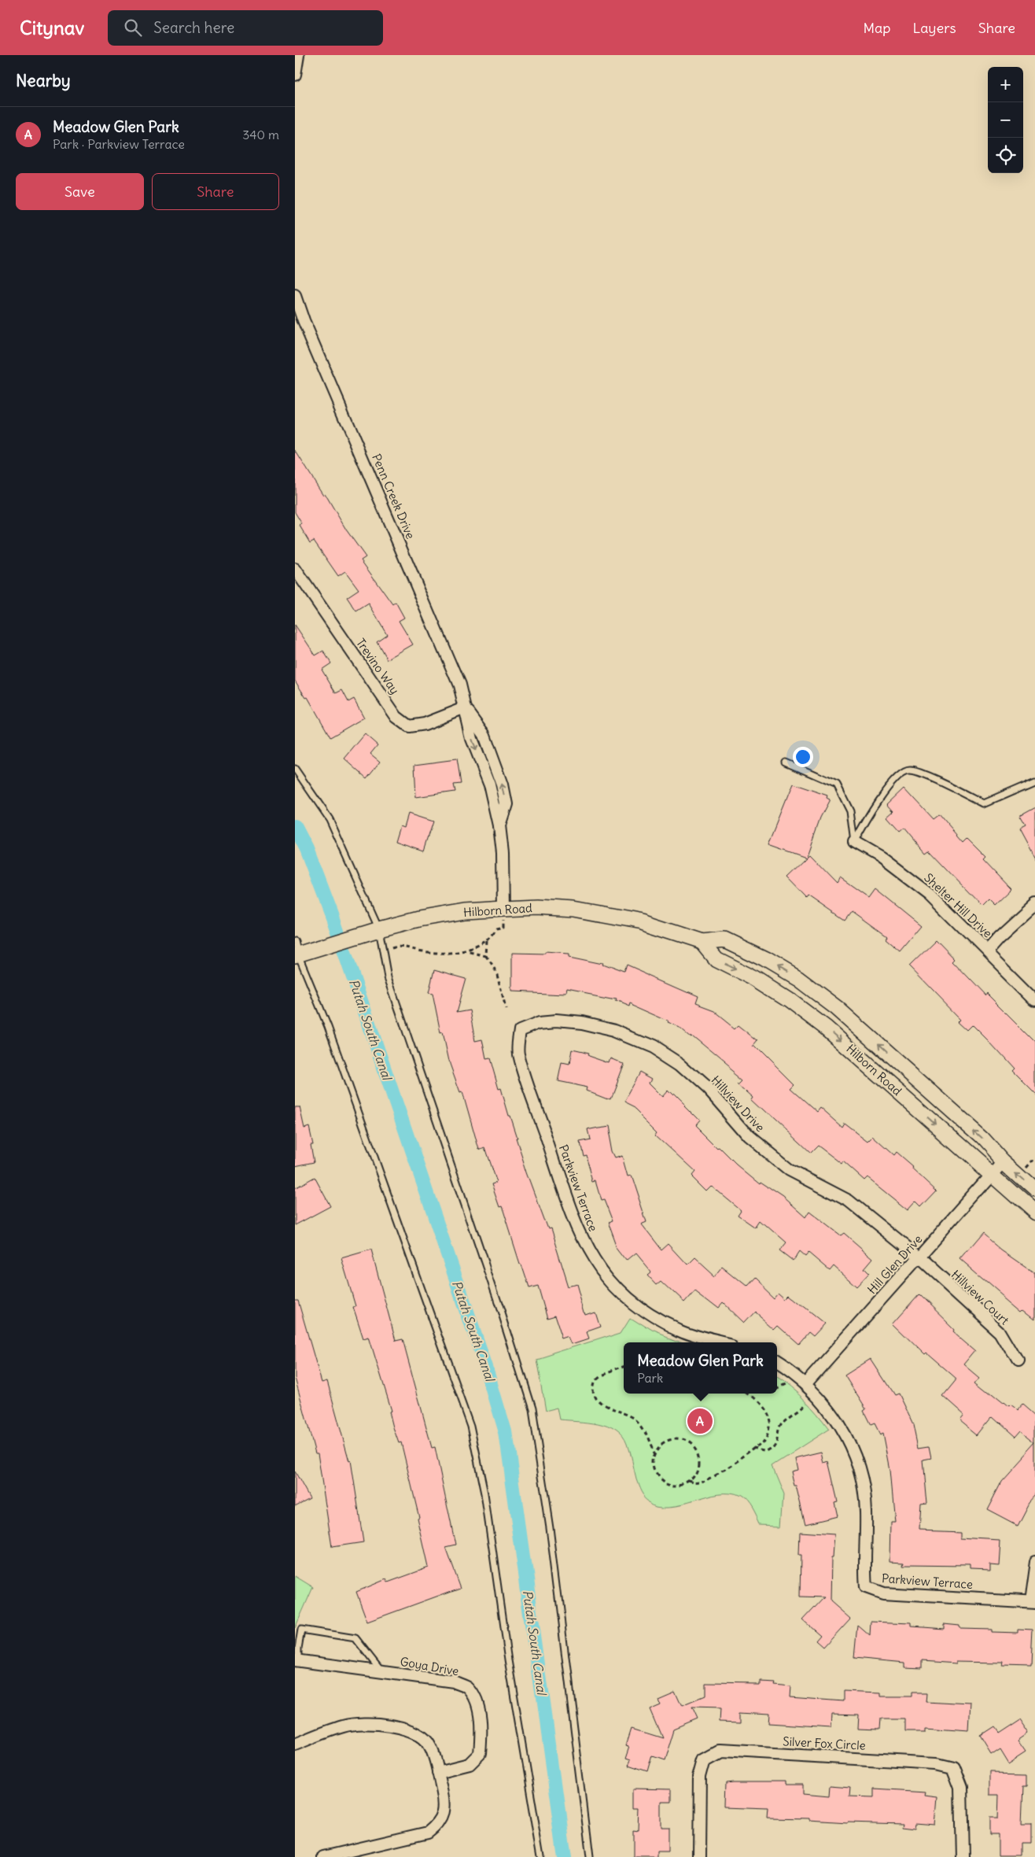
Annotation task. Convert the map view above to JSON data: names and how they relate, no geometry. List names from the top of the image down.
{
  "streets": {
    "street": [
      "Penn Creek Drive",
      "Trevino Way",
      "Shelter Hill Drive",
      "Hilborn Road",
      "Hillview Drive",
      "Parkview Terrace",
      "Hill Glen Drive",
      "Hillview Court",
      "Goya Drive",
      "Silver Fox Circle"
    ]
  },
  "crossings": [
    ["Penn Creek Drive", "Trevino Way"],
    ["Penn Creek Drive", "Hilborn Road"],
    ["Hilborn Road", "Hill Glen Drive"],
    ["Hillview Drive", "Parkview Terrace"],
    ["Hillview Drive", "Hill Glen Drive"],
    ["Hillview Drive", "Hillview Court"],
    ["Parkview Terrace", "Hill Glen Drive"],
    ["Hill Glen Drive", "Hillview Court"]
  ],
  "water": ["Putah South Canal"],
  "page": {
    "header": "Citynav",
    "search": "Search here",
    "nav": ["Map", "Layers", "Share"],
    "heading": "Nearby",
    "map_buttons": ["+", "−"],
    "list": [
      {
        "mark": "A",
        "name": "Meadow Glen Park",
        "note": "Park · Parkview Terrace",
        "value": "340 m"
      }
    ],
    "buttons": ["Save", "Share"],
    "popup": ["Meadow Glen Park", "Park"],
    "pins": "A"
  }
}
